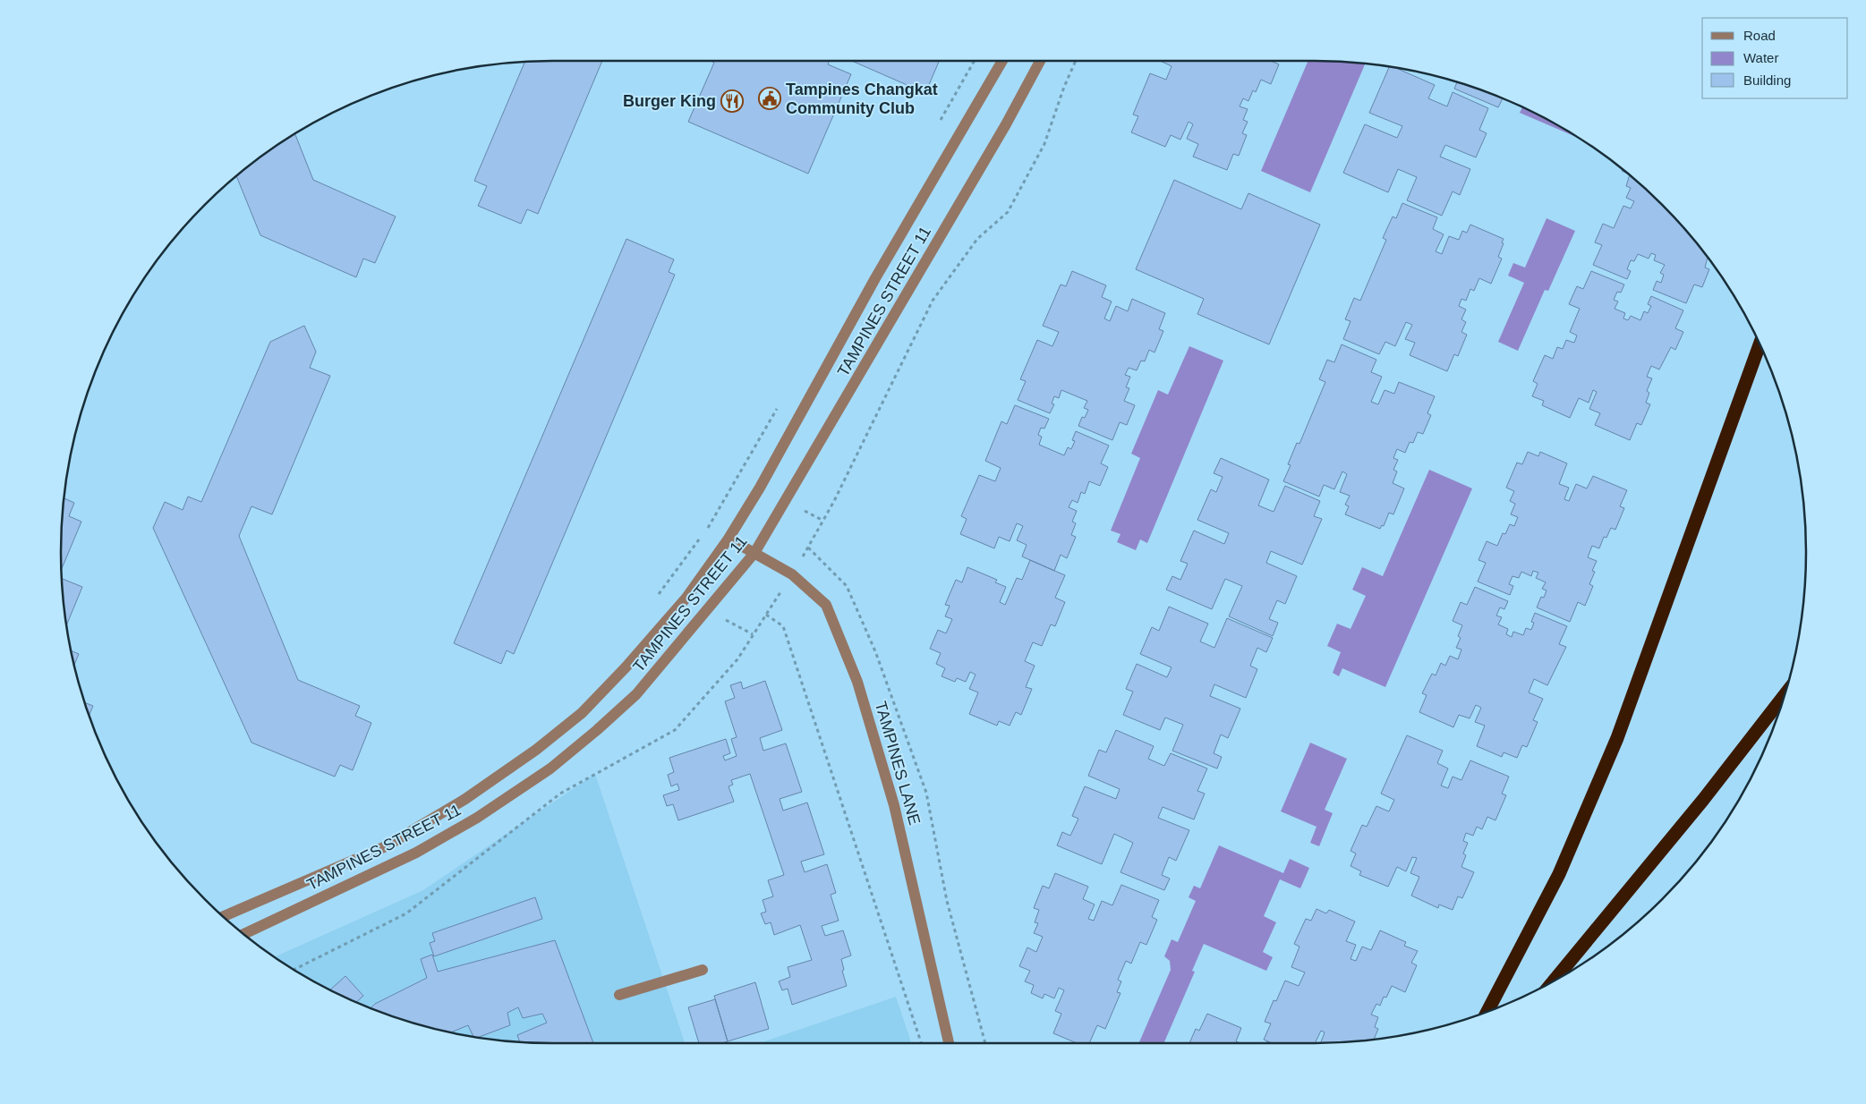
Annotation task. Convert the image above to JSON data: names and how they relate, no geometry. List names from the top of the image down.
{
  "streets": {
    "street": ["TAMPINES STREET 11", "TAMPINES LANE"]
  },
  "crossings": [
    ["TAMPINES STREET 11", "TAMPINES LANE"]
  ],
  "places": {
    "public building": ["Tampines Changkat Community Club"],
    "restaurant": ["Burger King"]
  },
  "legend": ["Road", "Water", "Building"]
}
